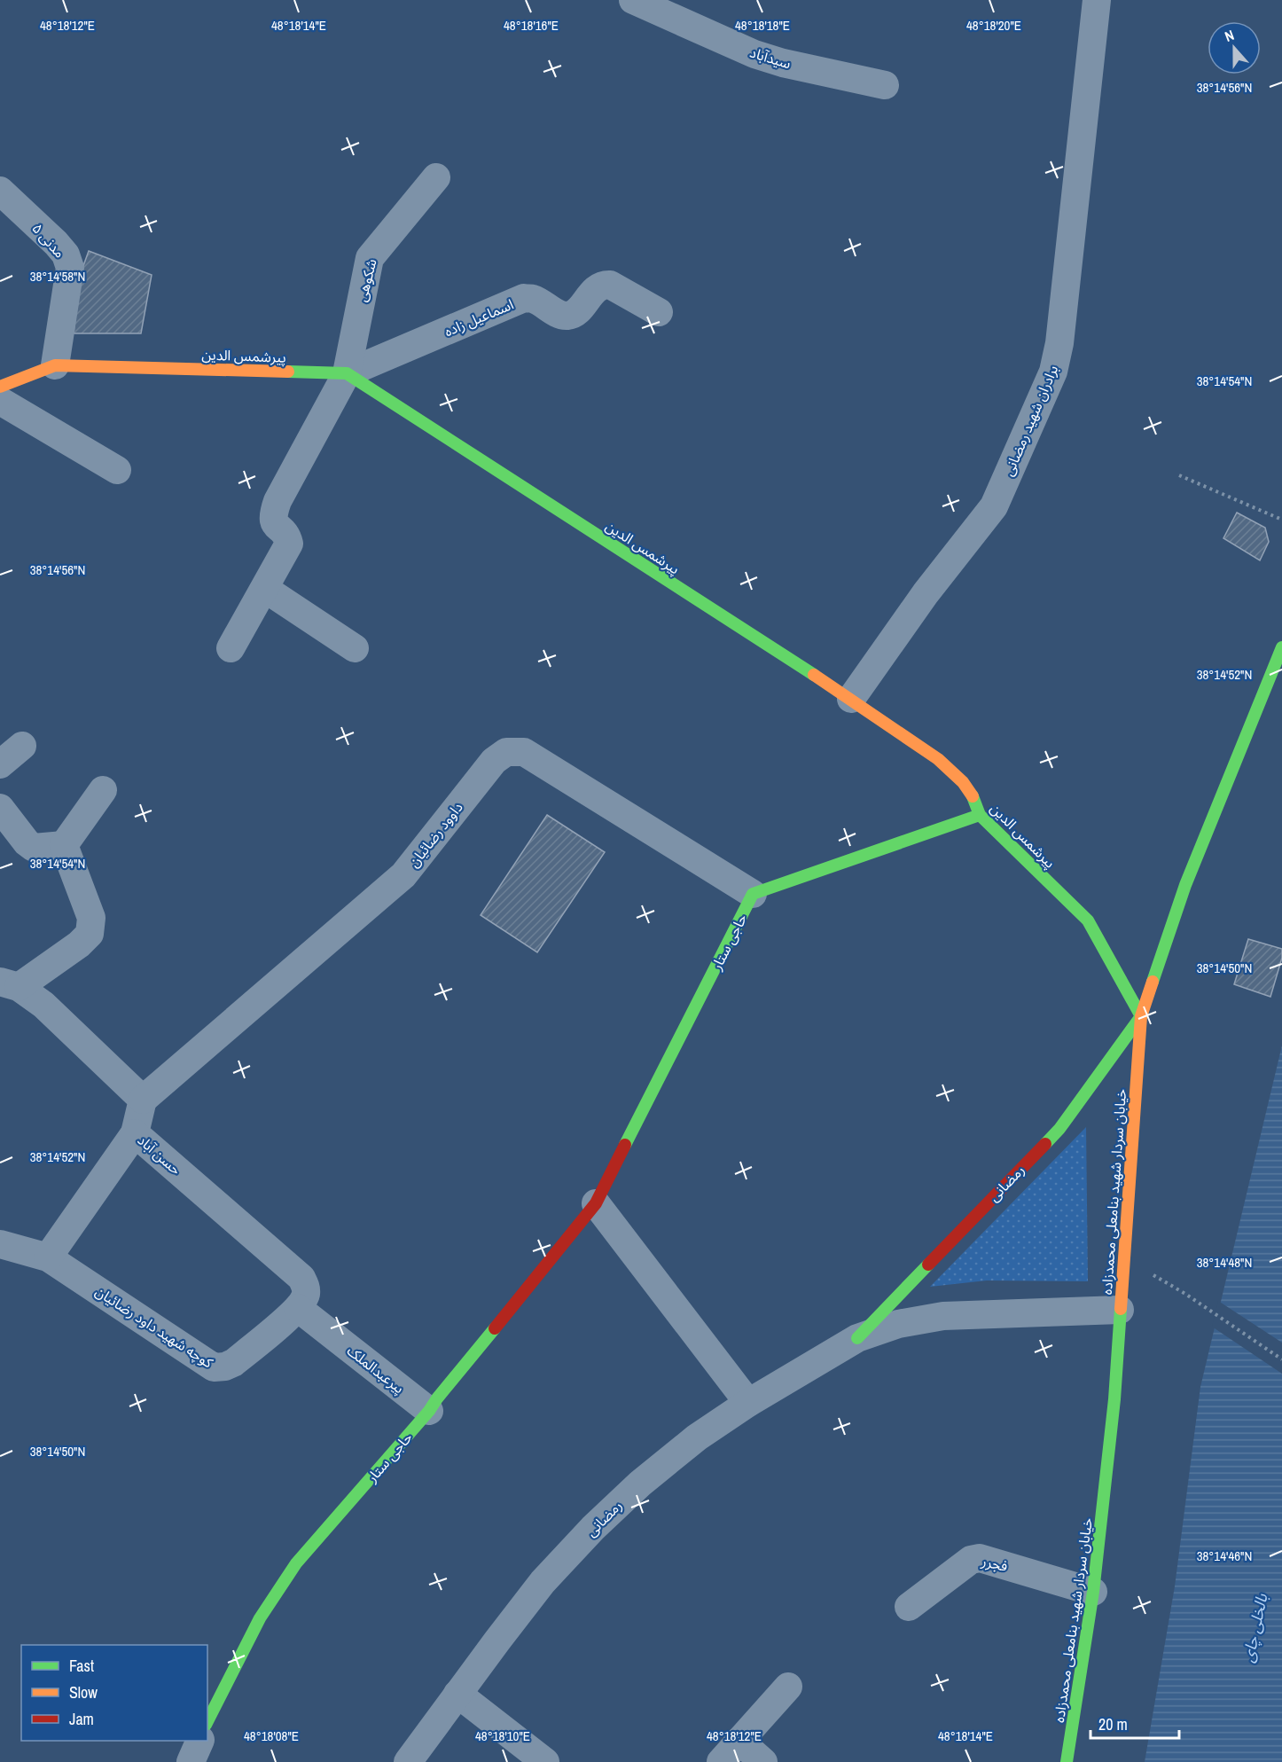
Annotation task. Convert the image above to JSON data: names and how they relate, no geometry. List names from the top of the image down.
{
  "streets": {
    "street": [
      "سیدآباد",
      "مدنی ۵",
      "شکوهی",
      "اسماعیل زاده",
      "پیرشمس الدین",
      "برادران شهید رمضانی",
      "داوود رضائیان",
      "حاجی ستار",
      "حسن آباد",
      "رمضانی",
      "خیابان سردار شهید بنامعلی محمدزاده",
      "کوچه شهید داود رضائیان",
      "پیرعبدالملک",
      "فجرر"
    ]
  },
  "crossings": [
    ["مدنی ۵", "پیرشمس الدین"],
    ["شکوهی", "اسماعیل زاده"],
    ["شکوهی", "پیرشمس الدین"],
    ["اسماعیل زاده", "پیرشمس الدین"],
    ["پیرشمس الدین", "برادران شهید رمضانی"],
    ["پیرشمس الدین", "رمضانی"],
    ["پیرشمس الدین", "خیابان سردار شهید بنامعلی محمدزاده"],
    ["داوود رضائیان", "حاجی ستار"],
    ["داوود رضائیان", "حسن آباد"],
    ["حاجی ستار", "پیرعبدالملک"],
    ["حسن آباد", "کوچه شهید داود رضائیان"],
    ["حسن آباد", "پیرعبدالملک"],
    ["رمضانی", "خیابان سردار شهید بنامعلی محمدزاده"],
    ["خیابان سردار شهید بنامعلی محمدزاده", "فجرر"],
    ["کوچه شهید داود رضائیان", "پیرعبدالملک"]
  ],
  "water": ["بالخلی چای"],
  "legend": ["Fast", "Slow", "Jam"],
  "scale_bar": "20 m",
  "north": "top",
  "coordinates": [
    "48°18'12\"E",
    "48°18'14\"E",
    "48°18'16\"E",
    "48°18'18\"E",
    "48°18'20\"E",
    "38°14'56\"N",
    "38°14'58\"N",
    "38°14'54\"N",
    "38°14'52\"N",
    "38°14'50\"N",
    "38°14'48\"N",
    "38°14'46\"N",
    "48°18'08\"E",
    "48°18'10\"E"
  ]
}
